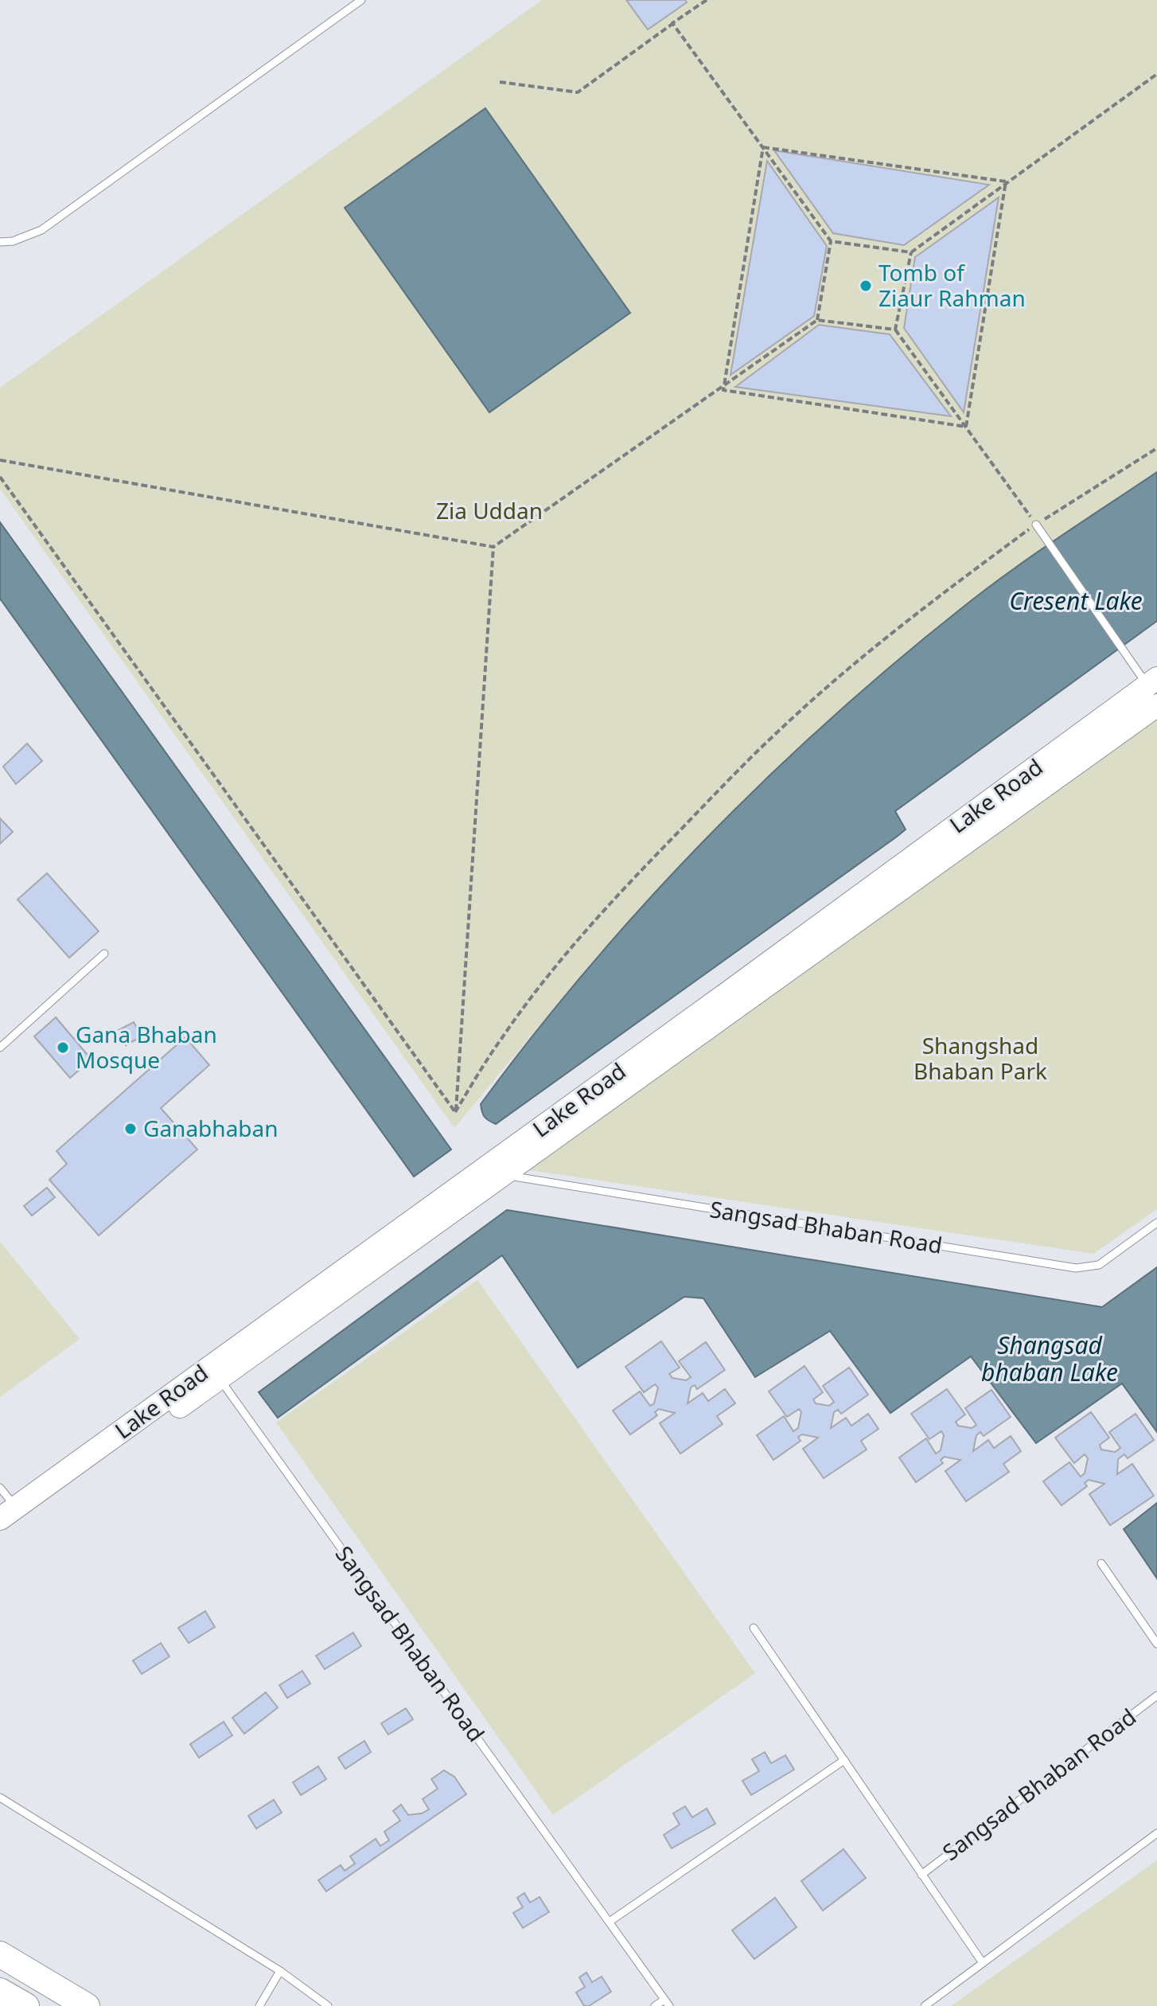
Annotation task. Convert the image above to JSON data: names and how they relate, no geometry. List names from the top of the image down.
{
  "streets": {
    "main road": ["Lake Road"],
    "lane": ["Sangsad Bhaban Road"]
  },
  "crossings": [
    ["Lake Road", "Sangsad Bhaban Road"]
  ],
  "water": ["Cresent Lake", "Shangsad bhaban Lake"],
  "parks": ["Zia Uddan", "Shangshad Bhaban Park"],
  "places": ["Tomb of Ziaur Rahman", "Gana Bhaban Mosque", "Ganabhaban"]
}
